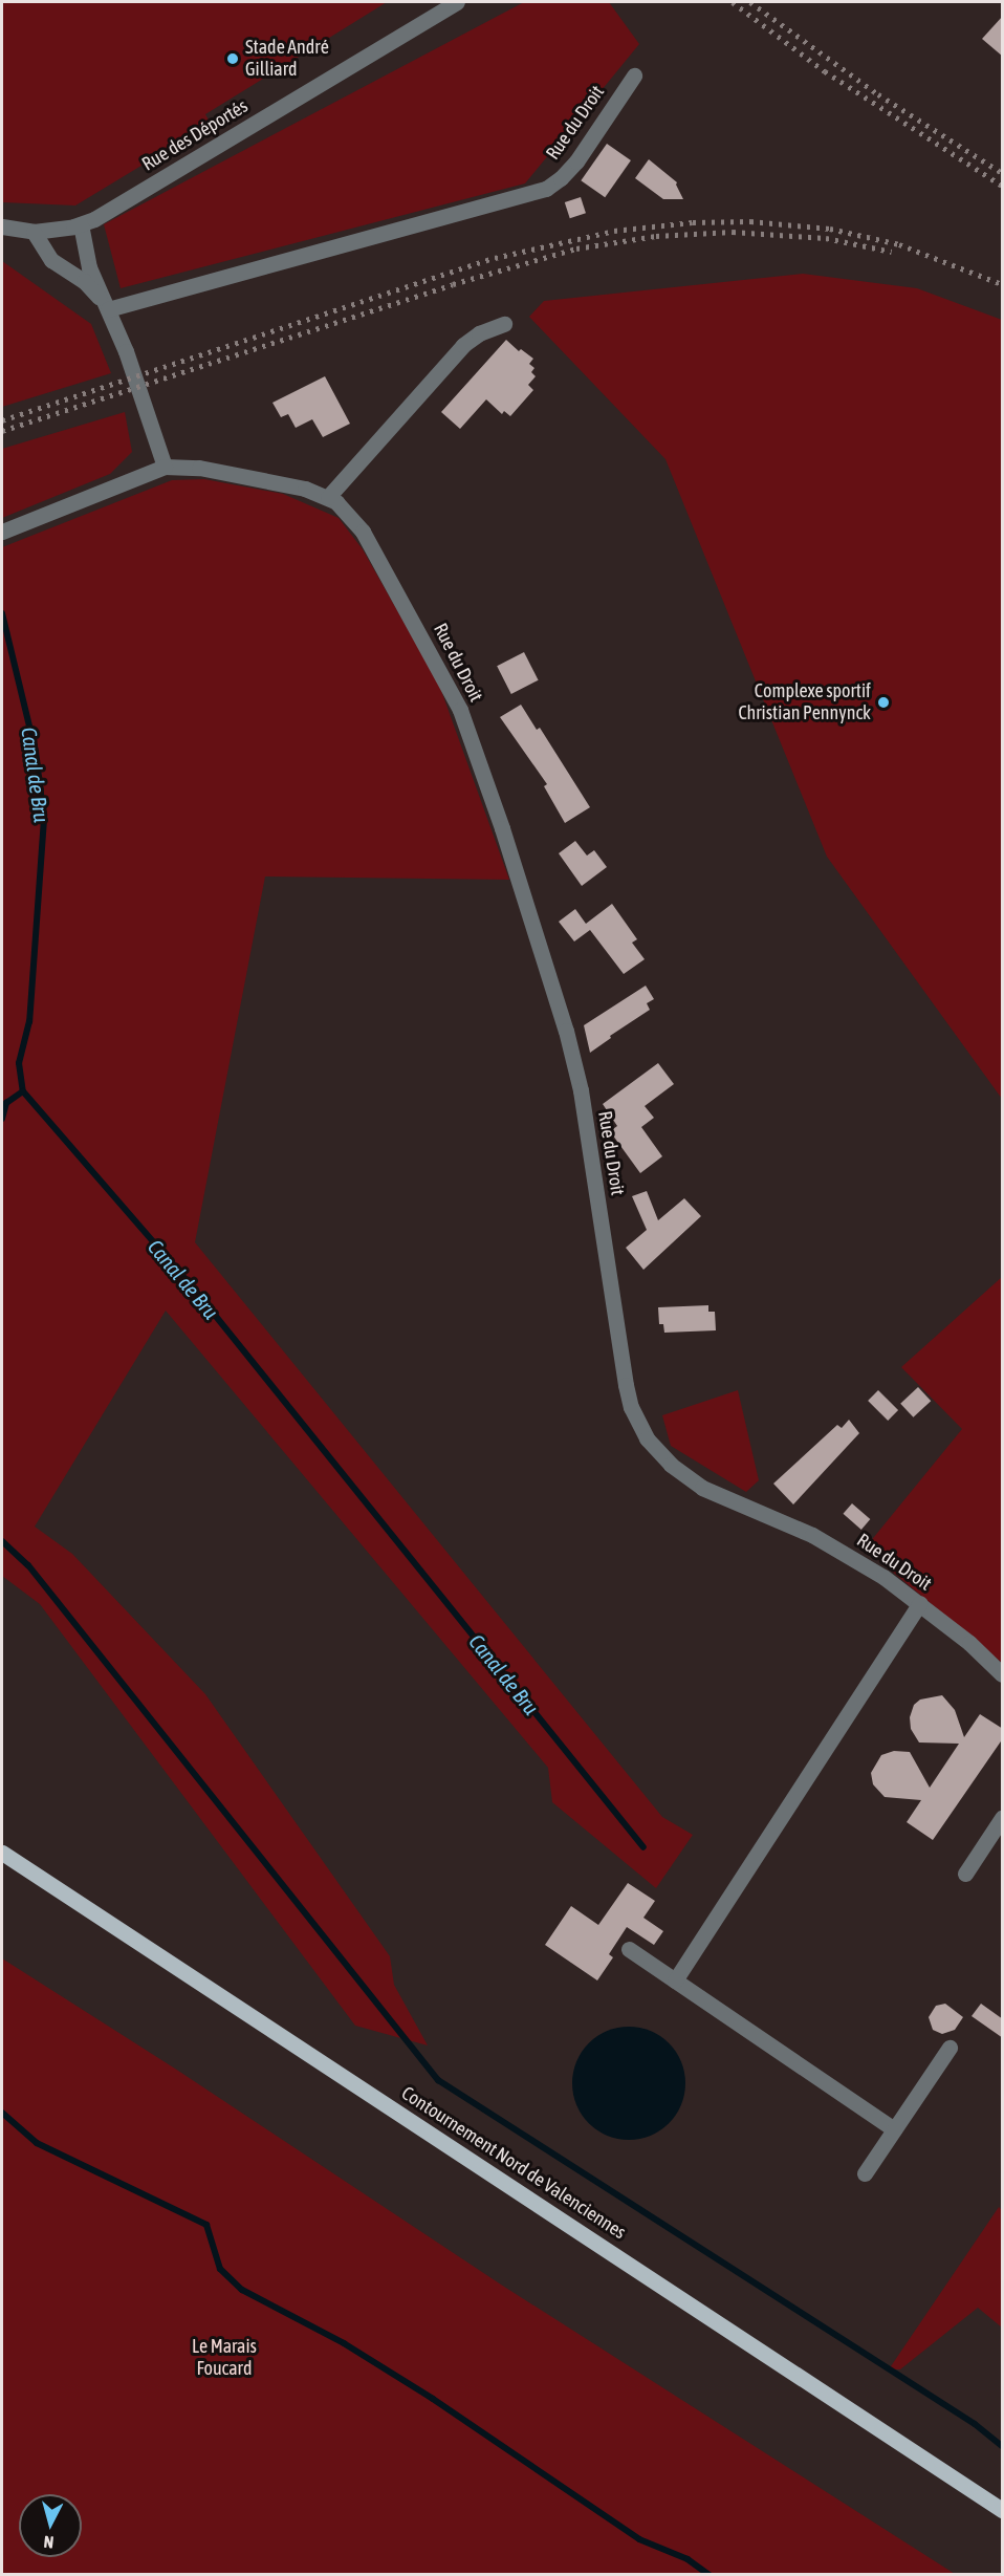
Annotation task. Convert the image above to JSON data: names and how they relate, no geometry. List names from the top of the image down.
{
  "streets": {
    "main road": ["Contournement Nord de Valenciennes"],
    "street": ["Rue du Droit", "Rue des Déportés"]
  },
  "water": ["Canal de Bru"],
  "parks": ["Le Marais Foucard"],
  "places": ["Stade André Gilliard", "Complexe sportif Christian Pennynck"],
  "north": "bottom"
}
